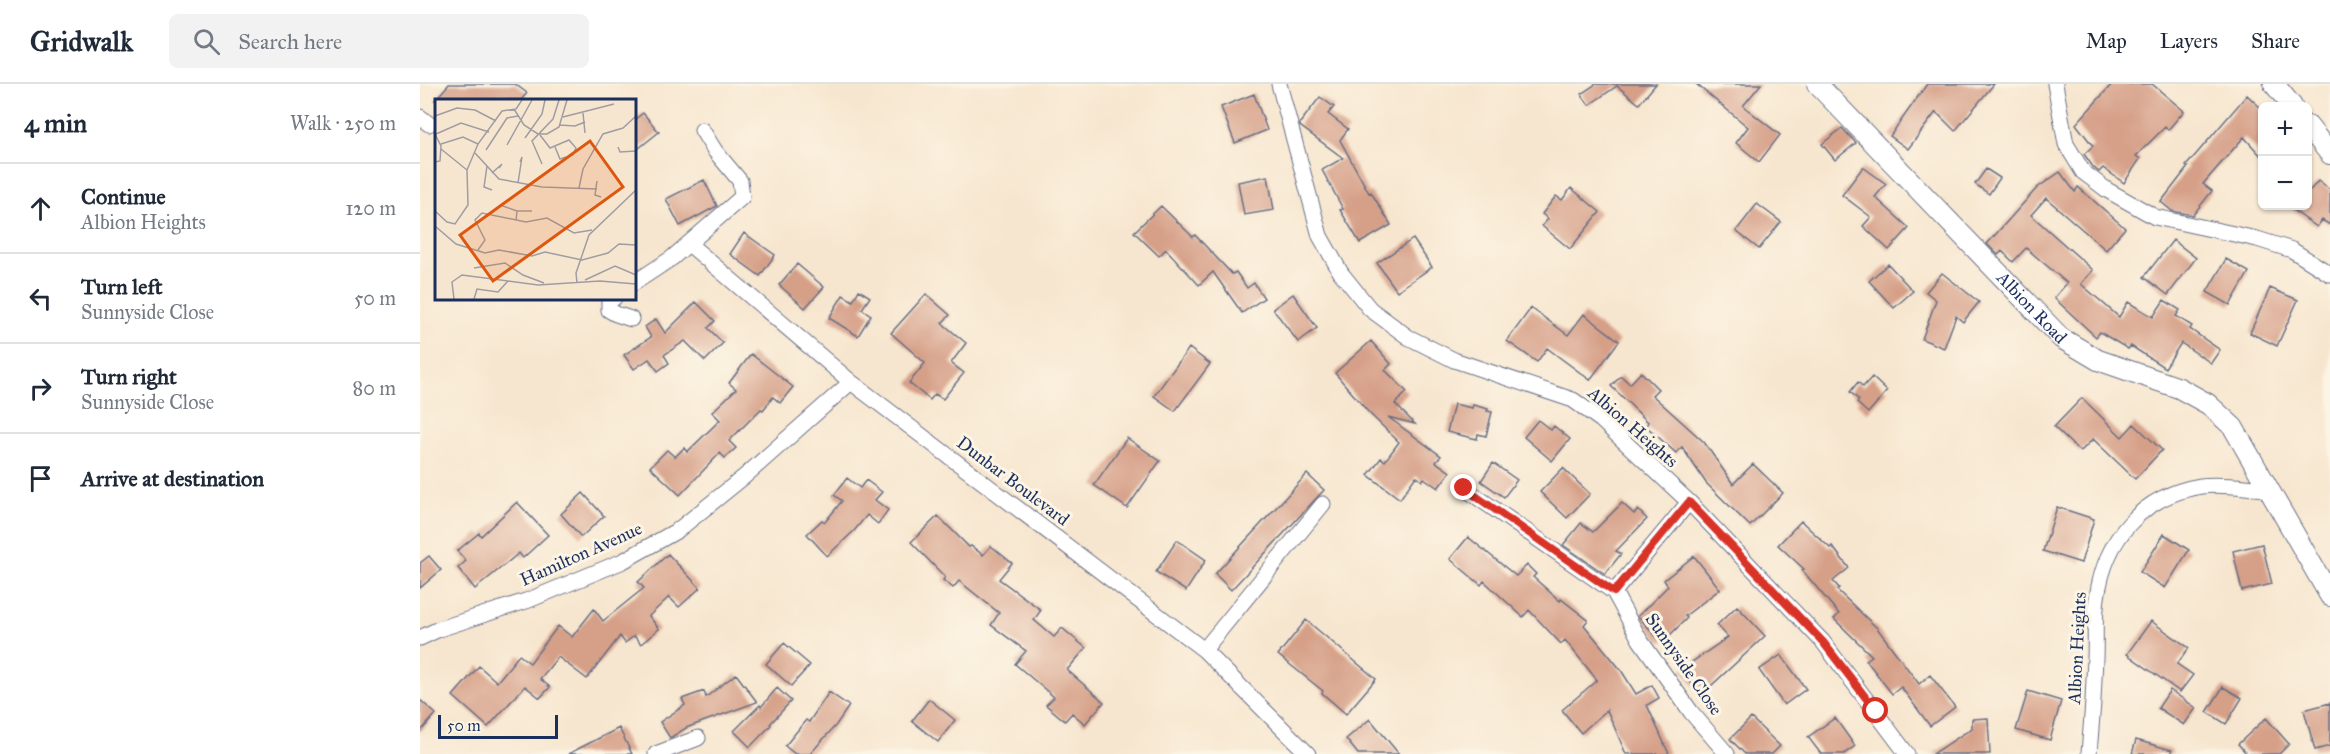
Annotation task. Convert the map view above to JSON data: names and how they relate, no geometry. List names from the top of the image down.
{
  "streets": {
    "street": [
      "Albion Road",
      "Albion Heights",
      "Dunbar Boulevard",
      "Hamilton Avenue",
      "Sunnyside Close"
    ]
  },
  "crossings": [
    ["Albion Road", "Albion Heights"],
    ["Dunbar Boulevard", "Hamilton Avenue"]
  ],
  "scale_bar": "50 m",
  "page": {
    "header": "Gridwalk",
    "search": "Search here",
    "nav": ["Map", "Layers", "Share"],
    "heading": ["4 min", "Walk · 250 m"],
    "map_buttons": ["+", "−"],
    "list": [
      ["Continue", "Albion Heights", "120 m"],
      ["Turn left", "Sunnyside Close", "50 m"],
      ["Turn right", "Sunnyside Close", "80 m"],
      "Arrive at destination"
    ],
    "scale": "50 m"
  }
}
